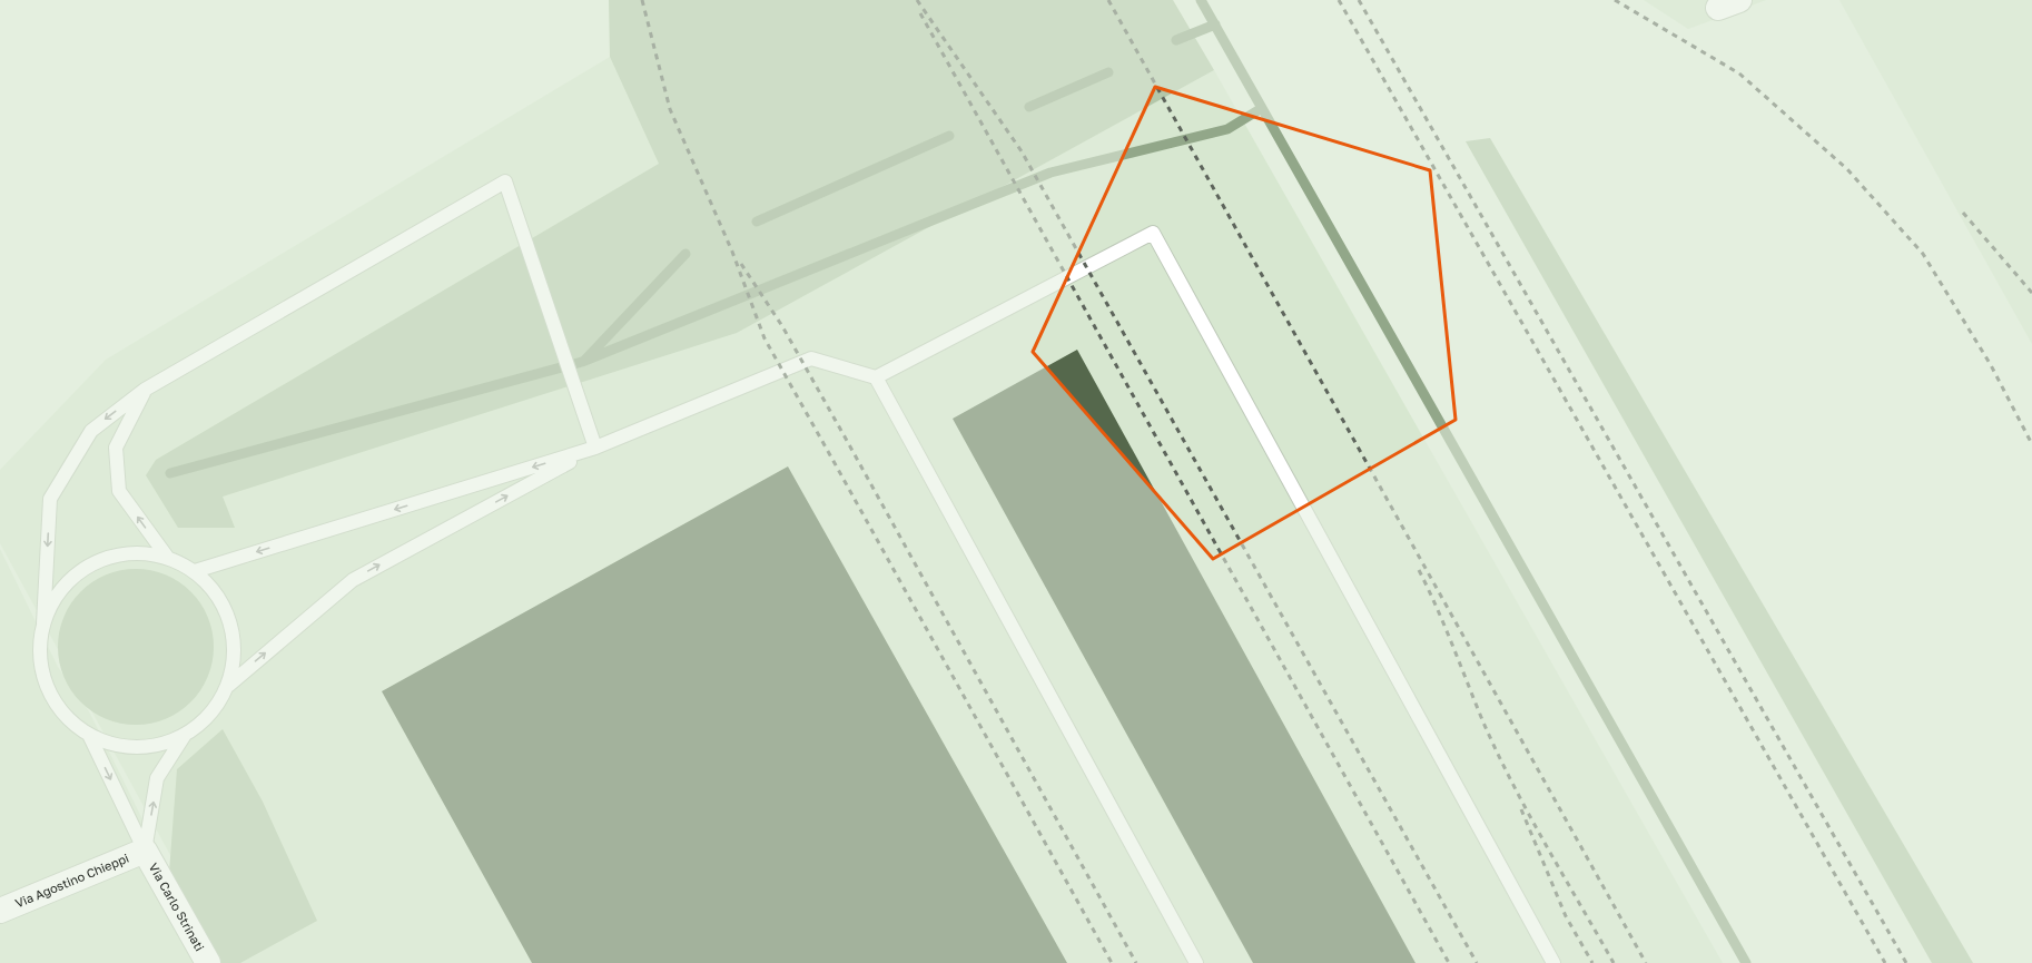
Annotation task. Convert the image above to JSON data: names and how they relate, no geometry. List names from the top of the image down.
{
  "streets": {
    "street": ["Via Agostino Chieppi", "Via Carlo Strinati"]
  },
  "crossings": [
    ["Via Agostino Chieppi", "Via Carlo Strinati"]
  ]
}
